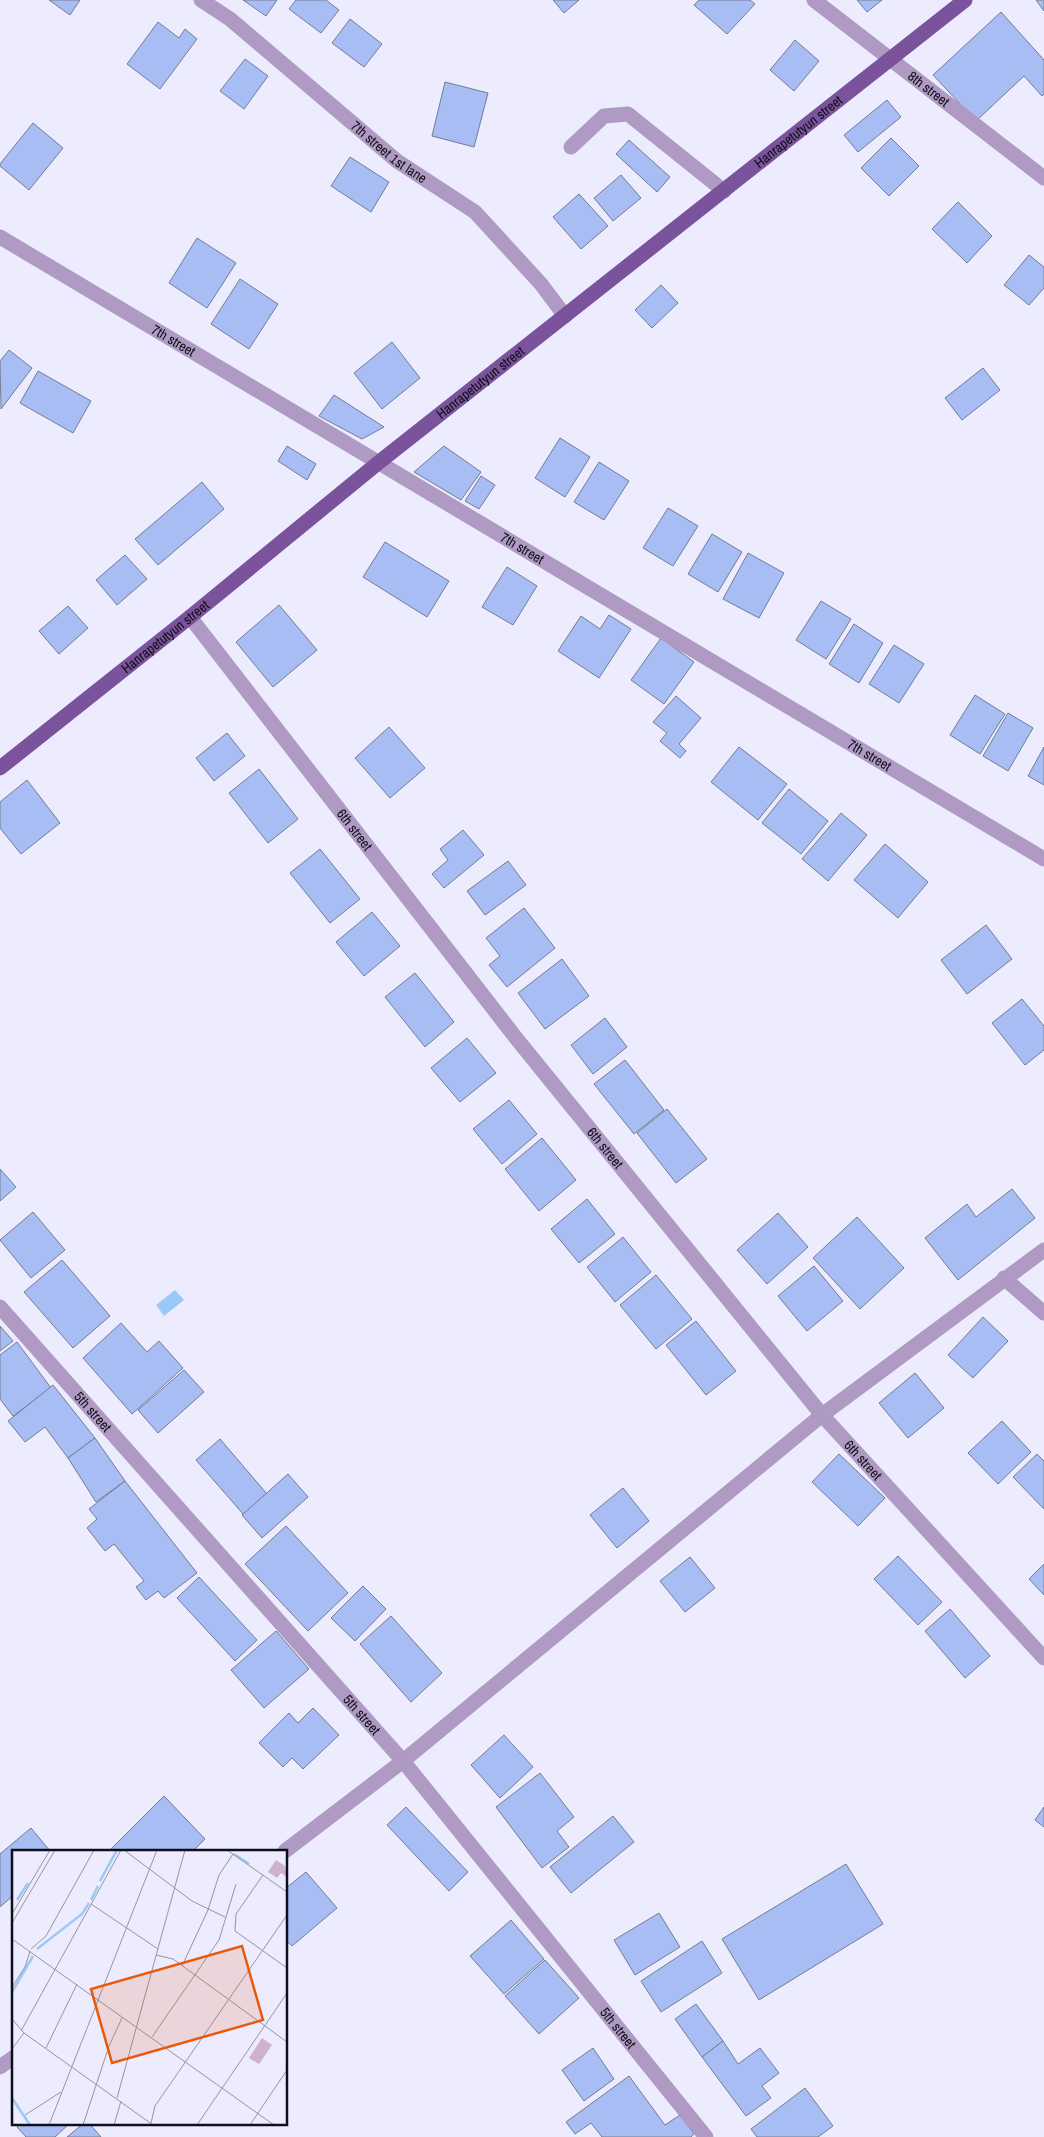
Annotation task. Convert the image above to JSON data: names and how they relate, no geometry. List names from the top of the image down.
{
  "streets": {
    "main road": ["Hanrapetutyun street"],
    "street": [
      "8th street",
      "7th street 1st lane",
      "7th street",
      "6th street",
      "5th street"
    ]
  },
  "crossings": [
    ["8th street", "Hanrapetutyun street"],
    ["Hanrapetutyun street", "7th street 1st lane"],
    ["Hanrapetutyun street", "7th street"],
    ["Hanrapetutyun street", "6th street"]
  ]
}
